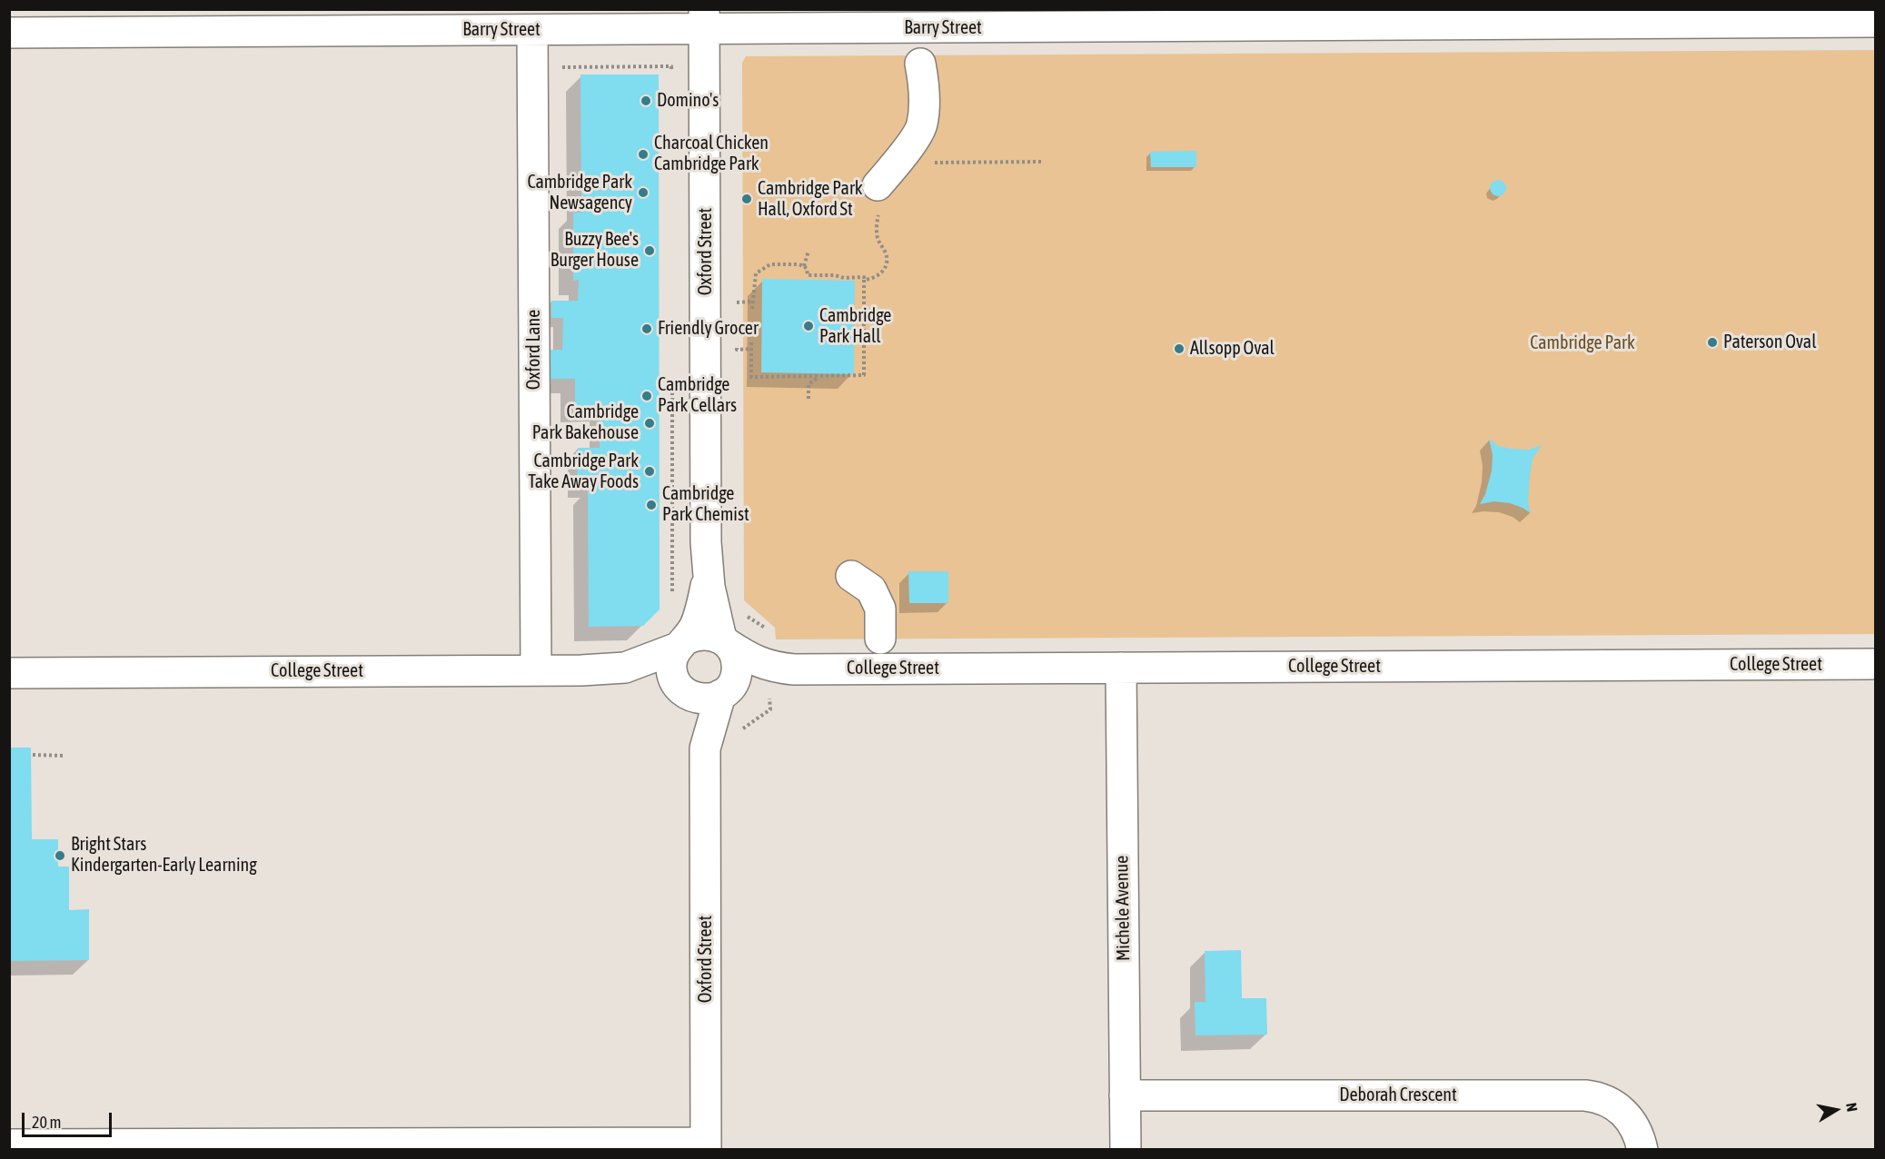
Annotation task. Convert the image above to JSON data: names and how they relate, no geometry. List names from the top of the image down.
{
  "streets": {
    "street": [
      "Barry Street",
      "Oxford Street",
      "Oxford Lane",
      "College Street",
      "Michele Avenue",
      "Deborah Crescent"
    ]
  },
  "crossings": [
    ["Barry Street", "Oxford Street"],
    ["Barry Street", "Oxford Lane"],
    ["Oxford Street", "College Street"],
    ["Oxford Lane", "College Street"],
    ["College Street", "Michele Avenue"],
    ["Michele Avenue", "Deborah Crescent"]
  ],
  "parks": ["Cambridge Park"],
  "places": [
    "Domino's",
    "Charcoal Chicken Cambridge Park",
    "Cambridge Park Newsagency",
    "Cambridge Park Hall, Oxford St",
    "Buzzy Bee's Burger House",
    "Cambridge Park Hall",
    "Friendly Grocer",
    "Paterson Oval",
    "Allsopp Oval",
    "Cambridge Park Cellars",
    "Cambridge Park Bakehouse",
    "Cambridge Park Take Away Foods",
    "Cambridge Park Chemist",
    "Bright Stars Kindergarten-Early Learning"
  ],
  "scale_bar": "20 m",
  "north": "right"
}
